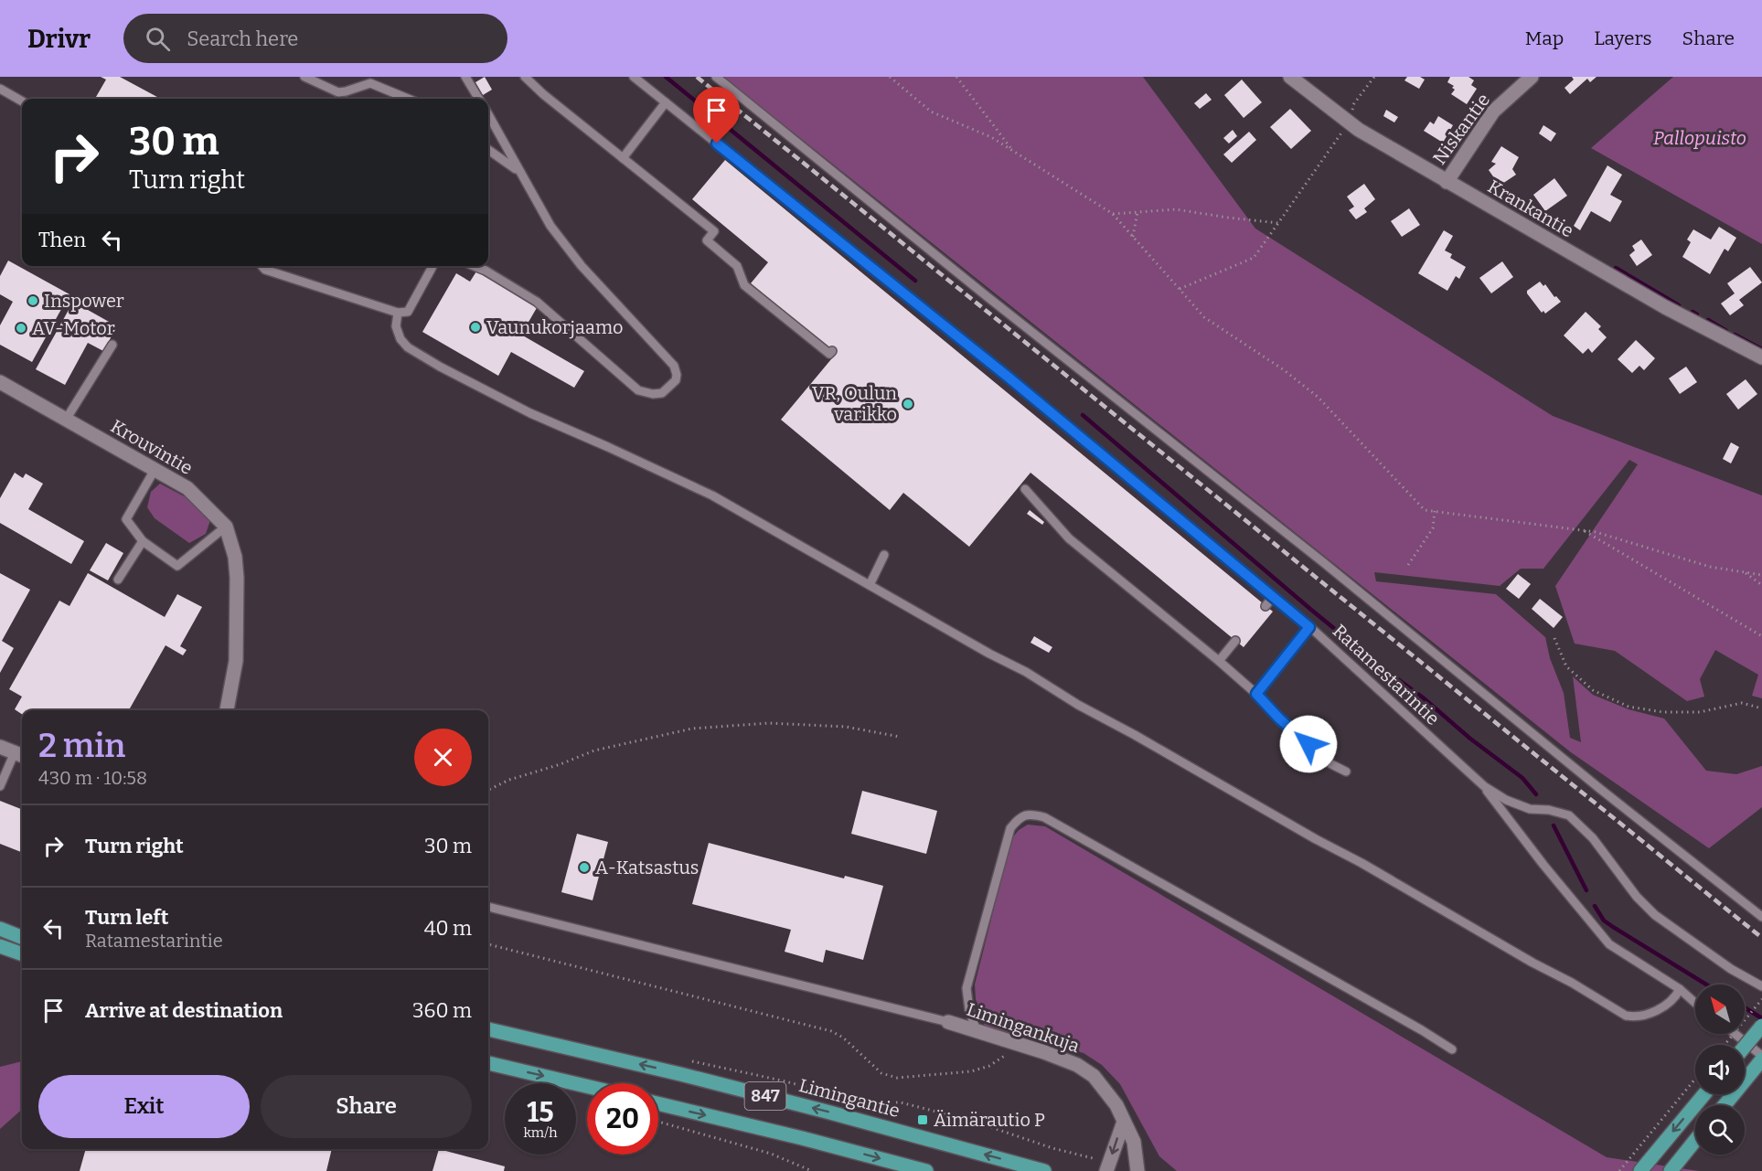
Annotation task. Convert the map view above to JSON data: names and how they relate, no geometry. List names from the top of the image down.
{
  "streets": {
    "main road": ["847", "Limingantie"],
    "street": [
      "Niskantie",
      "Krankantie",
      "Krouvintie",
      "Limingankuja"
    ],
    "lane": ["Ratamestarintie"]
  },
  "crossings": [
    ["Niskantie", "Krankantie"]
  ],
  "parks": ["Pallopuisto"],
  "places": {
    "other": [
      "Inspower",
      "Vaunukorjaamo",
      "AV-Motor",
      "VR, Oulun varikko",
      "A-Katsastus"
    ],
    "transit": ["Äimärautio P"]
  },
  "north": "top left",
  "page": {
    "header": "Drivr",
    "search": "Search here",
    "nav": ["Map", "Layers", "Share"],
    "turn": ["30 m", "Turn right"],
    "then": "Then",
    "heading": ["2 min", "430 m · 10:58"],
    "list": [
      {
        "name": "Turn right",
        "value": "30 m"
      },
      {
        "name": "Turn left",
        "note": "Ratamestarintie",
        "value": "40 m"
      },
      {
        "name": "Arrive at destination",
        "value": "360 m"
      }
    ],
    "buttons": ["Exit", "Share"],
    "speed": "15 km/h",
    "limit": "20"
  }
}
